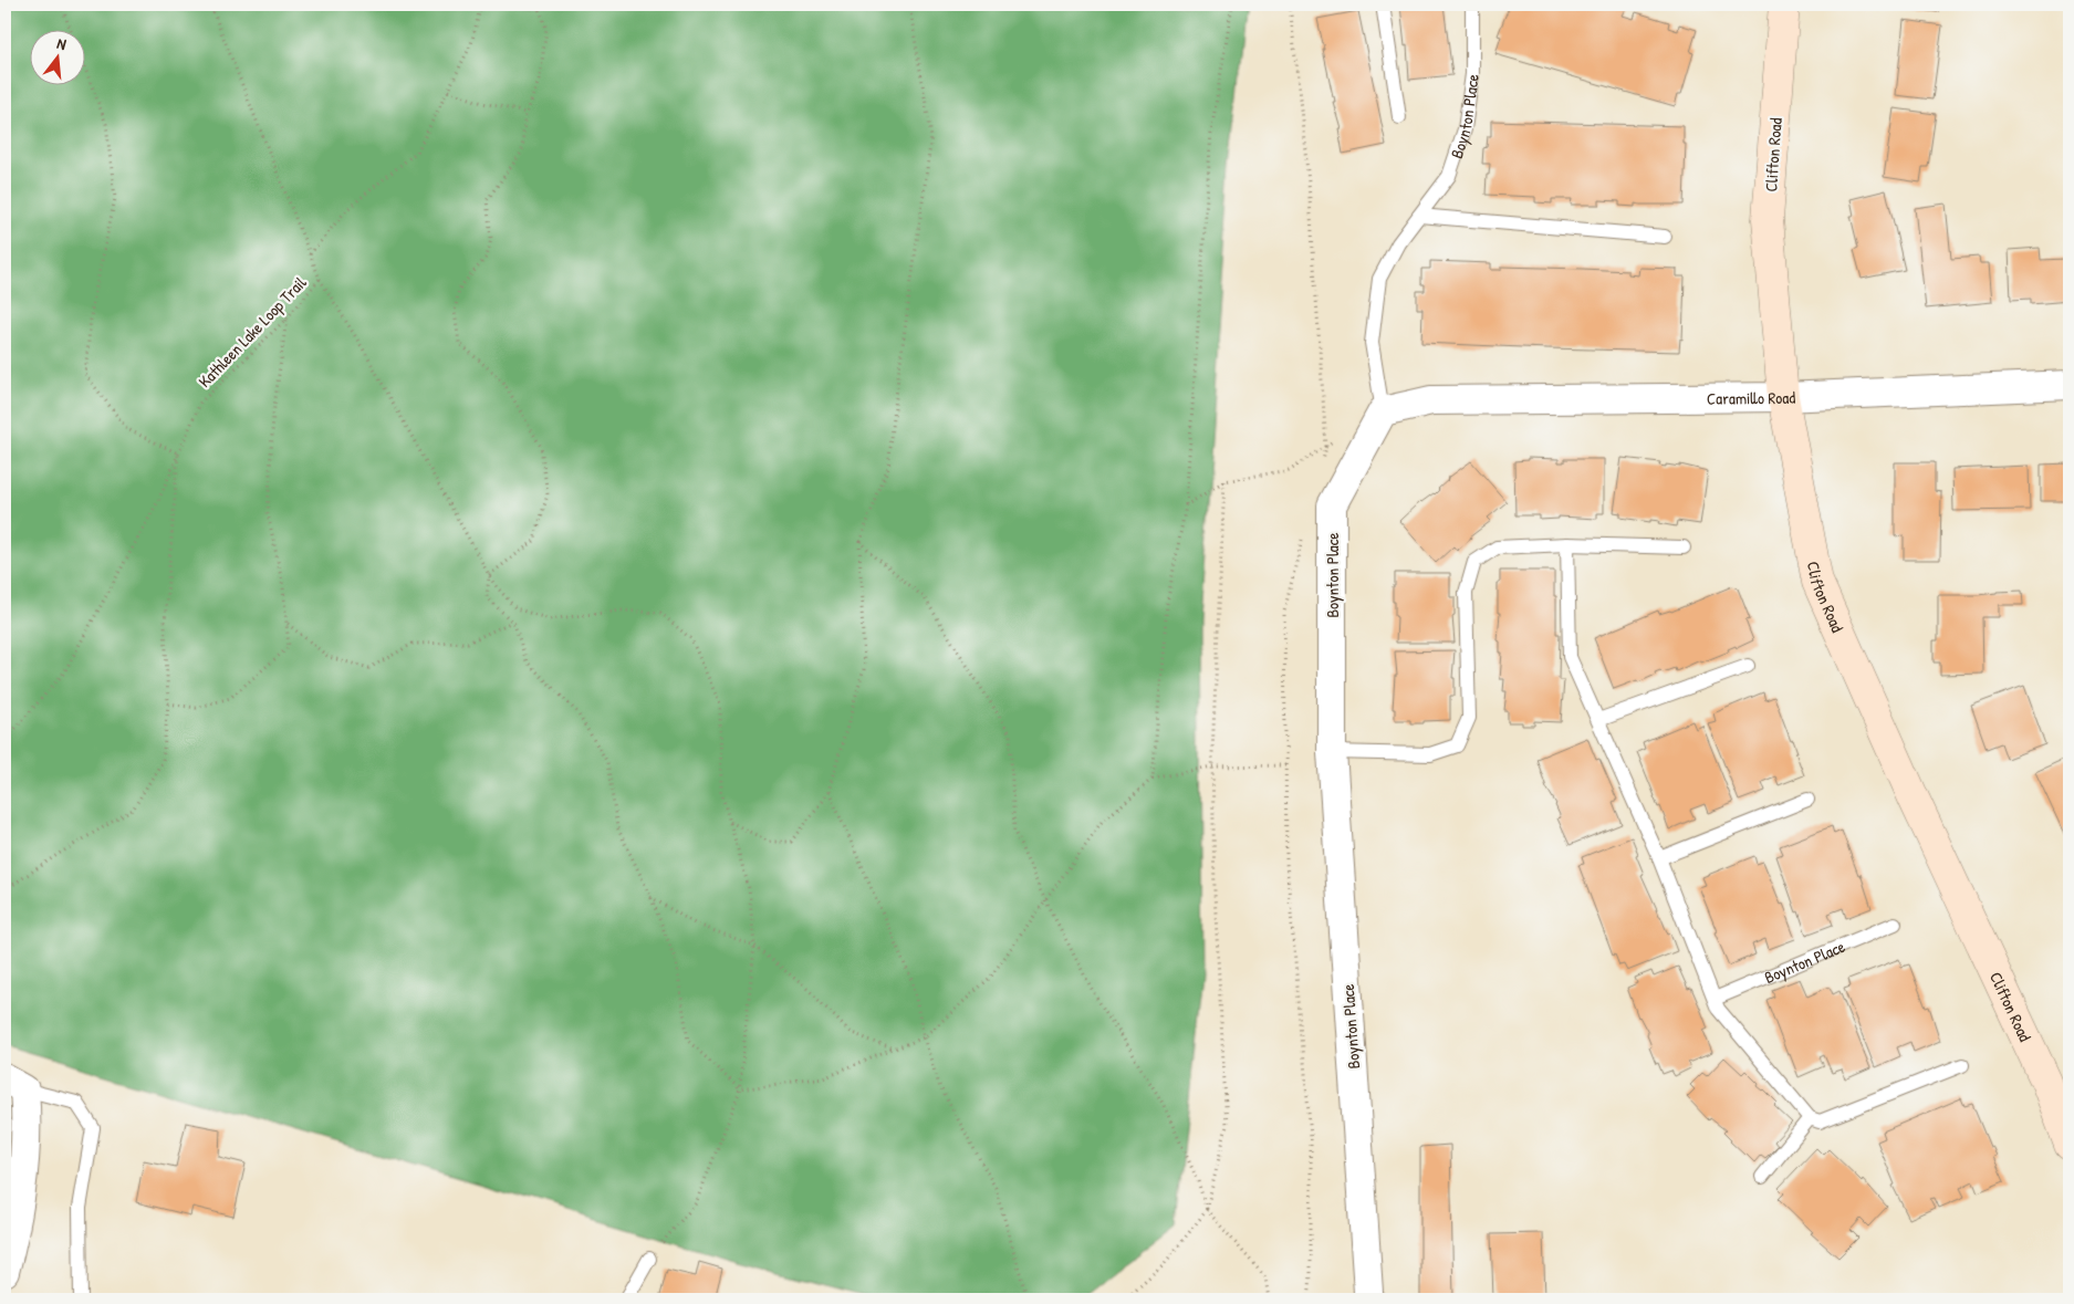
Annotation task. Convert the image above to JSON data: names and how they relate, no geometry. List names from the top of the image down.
{
  "streets": {
    "main road": ["Clifton Road"],
    "street": ["Boynton Place", "Caramillo Road"],
    "path": ["Kathleen Lake Loop Trail"]
  },
  "crossings": [
    ["Boynton Place", "Caramillo Road"],
    ["Clifton Road", "Caramillo Road"]
  ],
  "north": "top"
}
